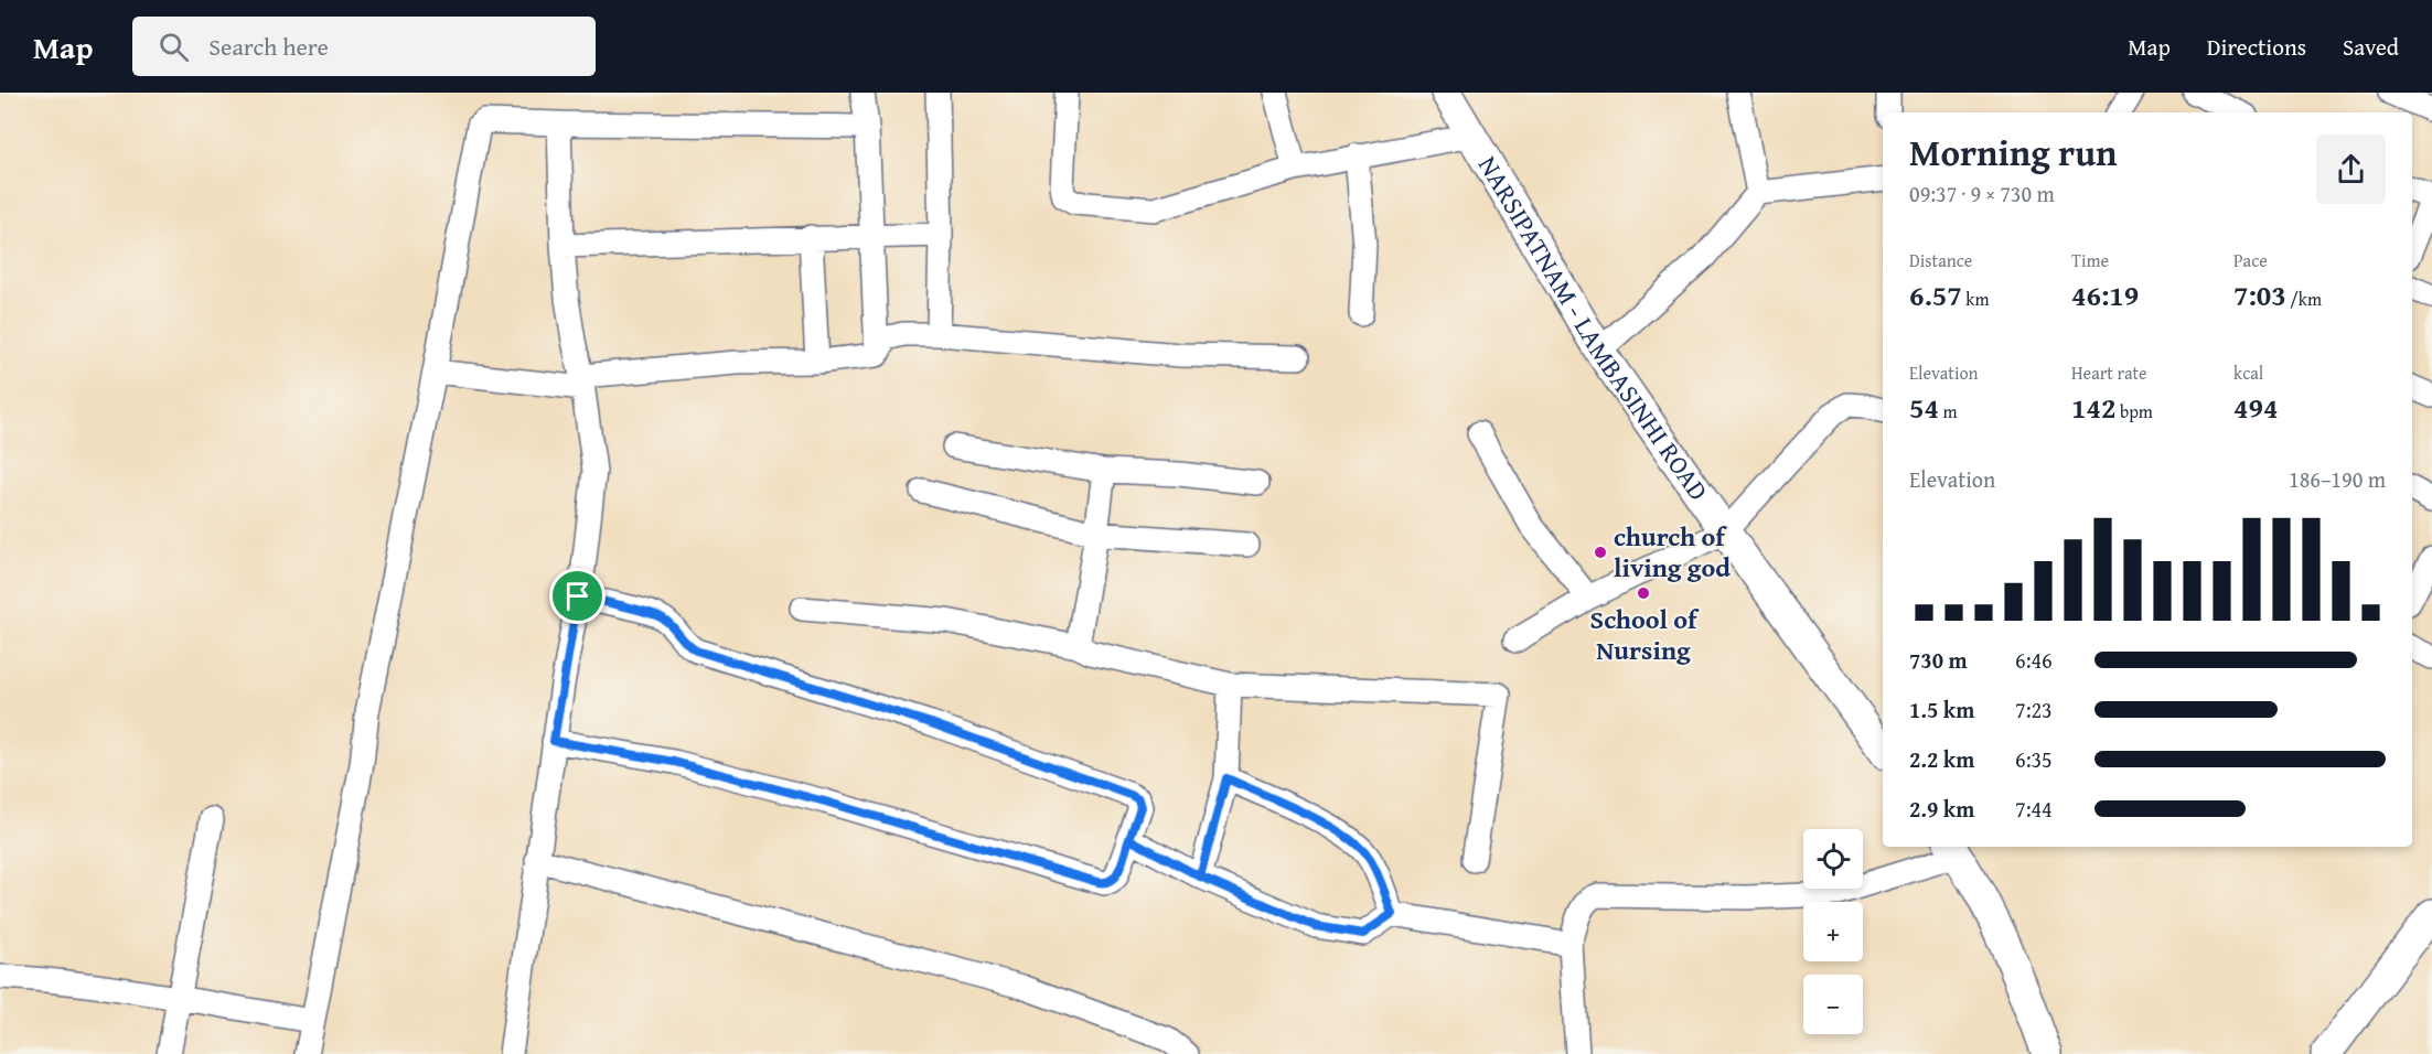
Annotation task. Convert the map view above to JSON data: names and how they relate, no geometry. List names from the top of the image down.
{
  "streets": {
    "main road": ["NARSIPATNAM - LAMBASINHI ROAD"]
  },
  "places": ["church of living god", "School of Nursing"],
  "page": {
    "header": "Map",
    "search": "Search here",
    "nav": ["Map", "Directions", "Saved"],
    "heading": ["Morning run", "09:37 · 9 × 730 m"],
    "stats": [
      ["Distance", "6.57 km"],
      ["Time", "46:19"],
      ["Pace", "7:03 /km"],
      ["Elevation", "54 m"],
      ["Heart rate", "142 bpm"],
      ["kcal", "494"]
    ],
    "chart": ["Elevation", "186–190 m"],
    "list": [
      {
        "name": "730 m",
        "note": "6:46"
      },
      {
        "name": "1.5 km",
        "note": "7:23"
      },
      {
        "name": "2.2 km",
        "note": "6:35"
      },
      {
        "name": "2.9 km",
        "note": "7:44"
      }
    ],
    "map_buttons": ["+", "−"]
  }
}
